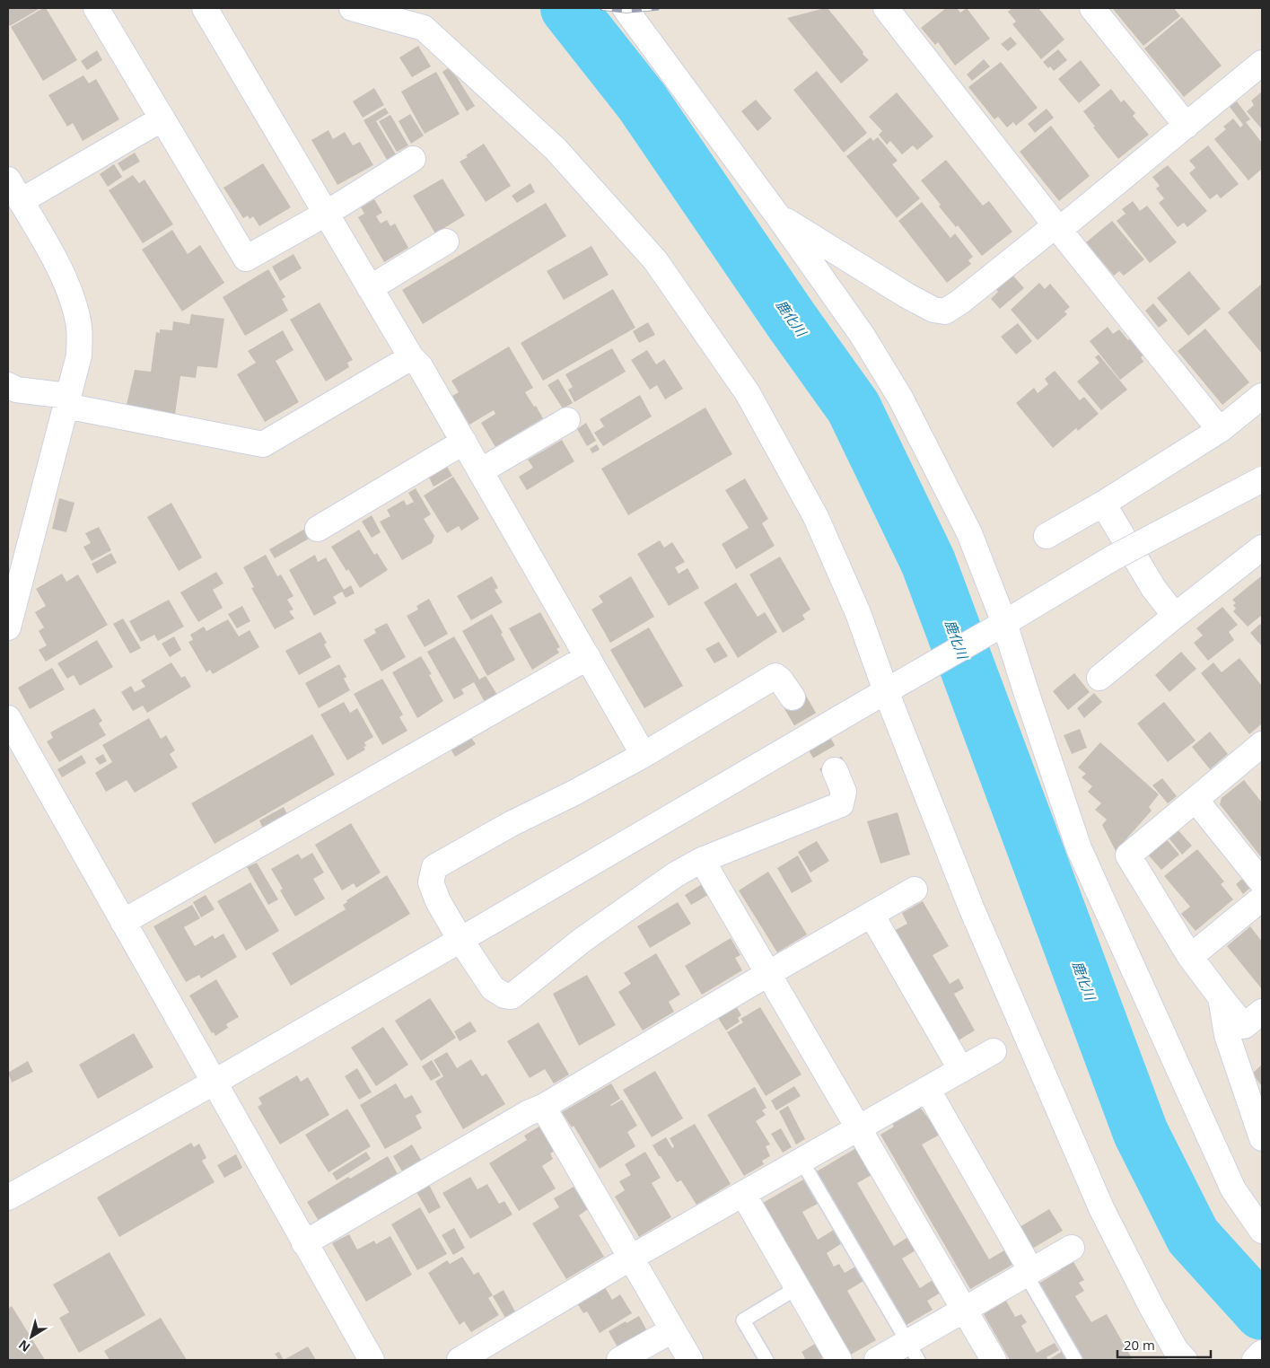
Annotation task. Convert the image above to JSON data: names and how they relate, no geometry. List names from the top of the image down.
{
  "water": ["鹿化川"],
  "scale_bar": "20 m",
  "north": "bottom left"
}
